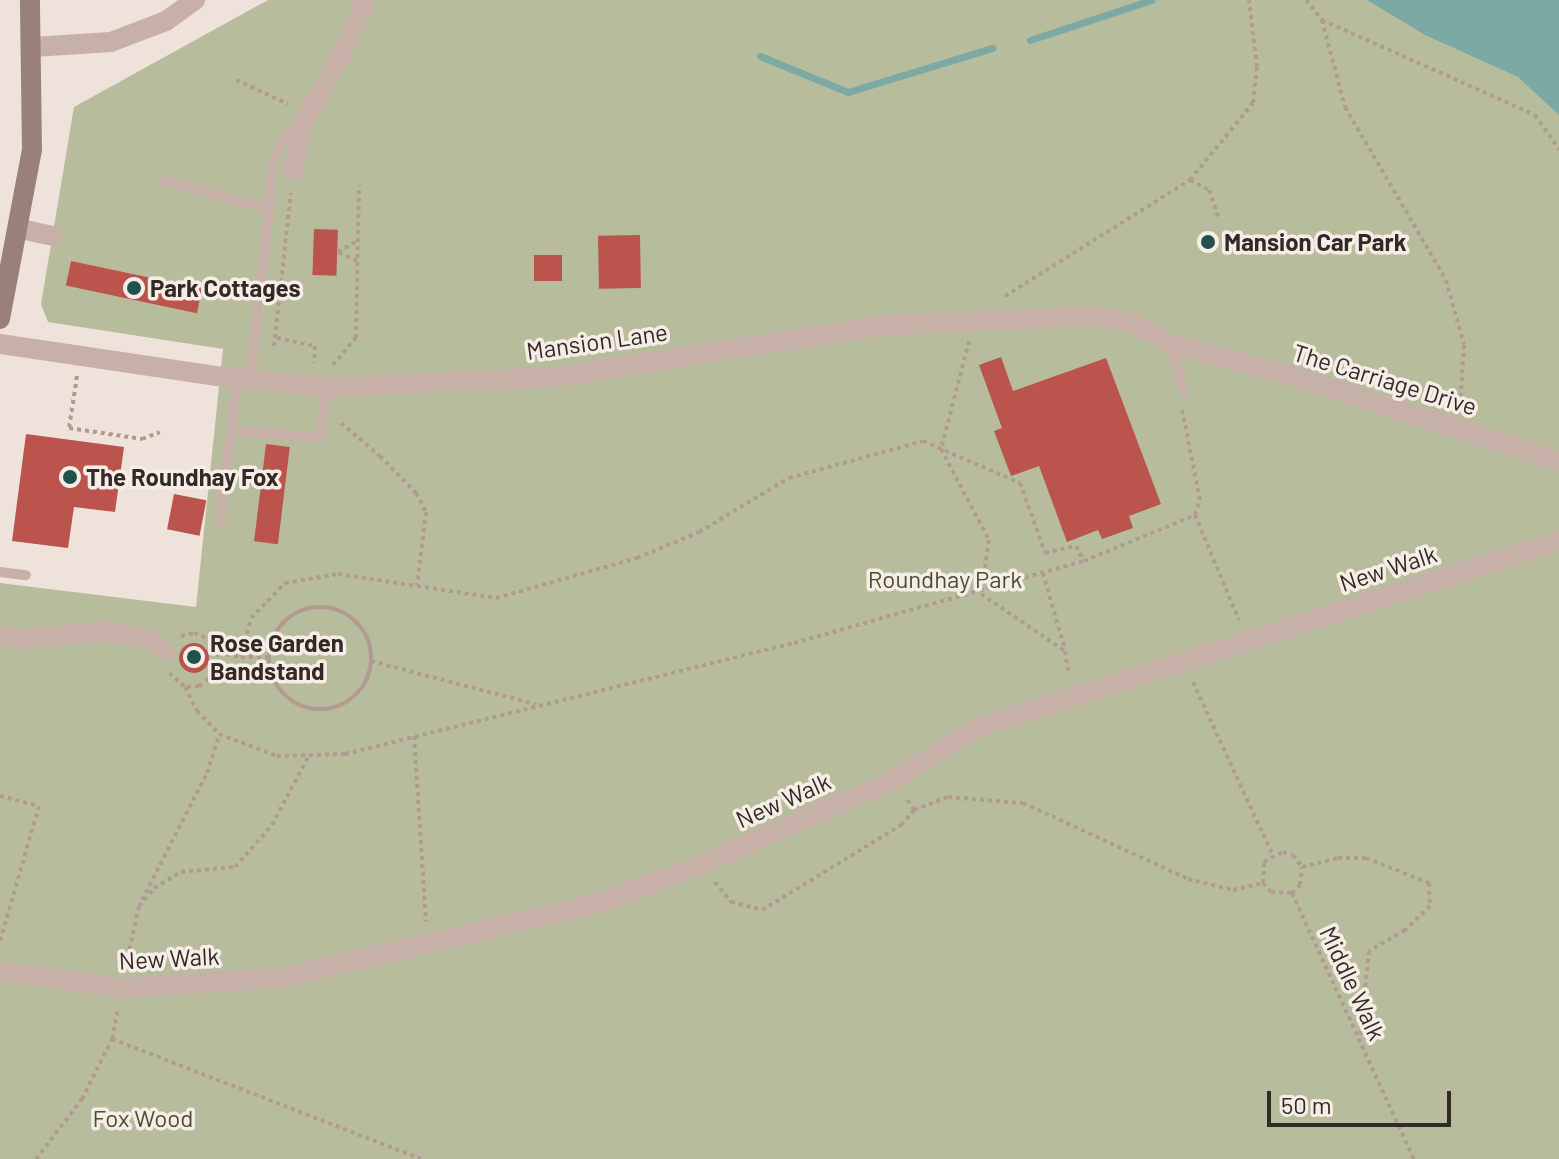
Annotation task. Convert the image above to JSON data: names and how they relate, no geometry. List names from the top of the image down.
{
  "streets": {
    "street": ["Mansion Lane", "The Carriage Drive", "New Walk"],
    "path": ["Middle Walk"]
  },
  "crossings": [
    ["Mansion Lane", "The Carriage Drive"]
  ],
  "parks": ["Roundhay Park", "Fox Wood"],
  "places": [
    "Mansion Car Park",
    "Park Cottages",
    "The Roundhay Fox",
    "Rose Garden Bandstand"
  ],
  "scale_bar": "50 m"
}
